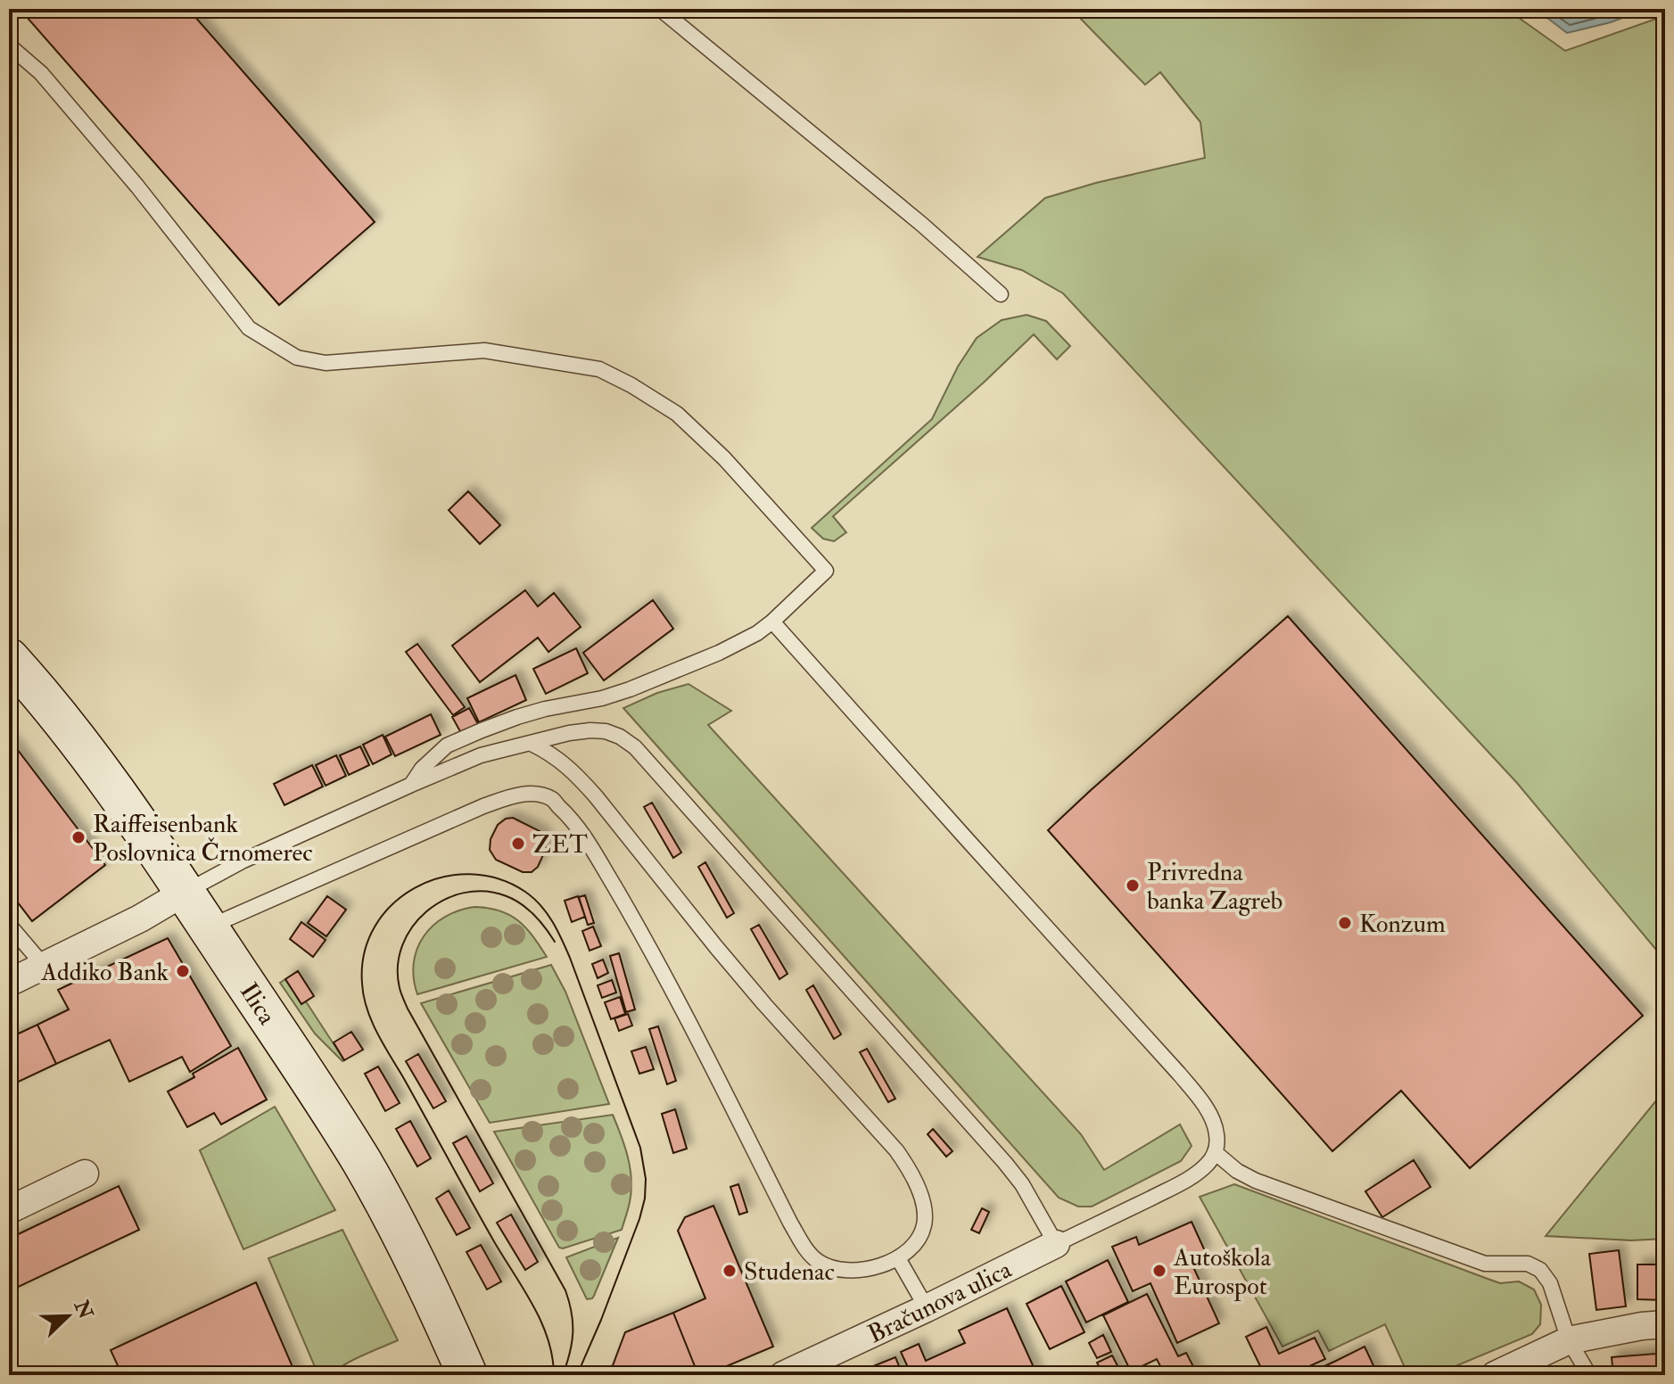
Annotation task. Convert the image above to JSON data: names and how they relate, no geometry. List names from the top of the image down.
{
  "streets": {
    "main road": ["Ilica"],
    "street": ["Bračunova ulica"]
  },
  "places": [
    "Raiffeisenbank Poslovnica Črnomerec",
    "ZET",
    "Privredna banka Zagreb",
    "Konzum",
    "Addiko Bank",
    "Studenac",
    "Autoškola Eurospot"
  ],
  "north": "top right"
}
